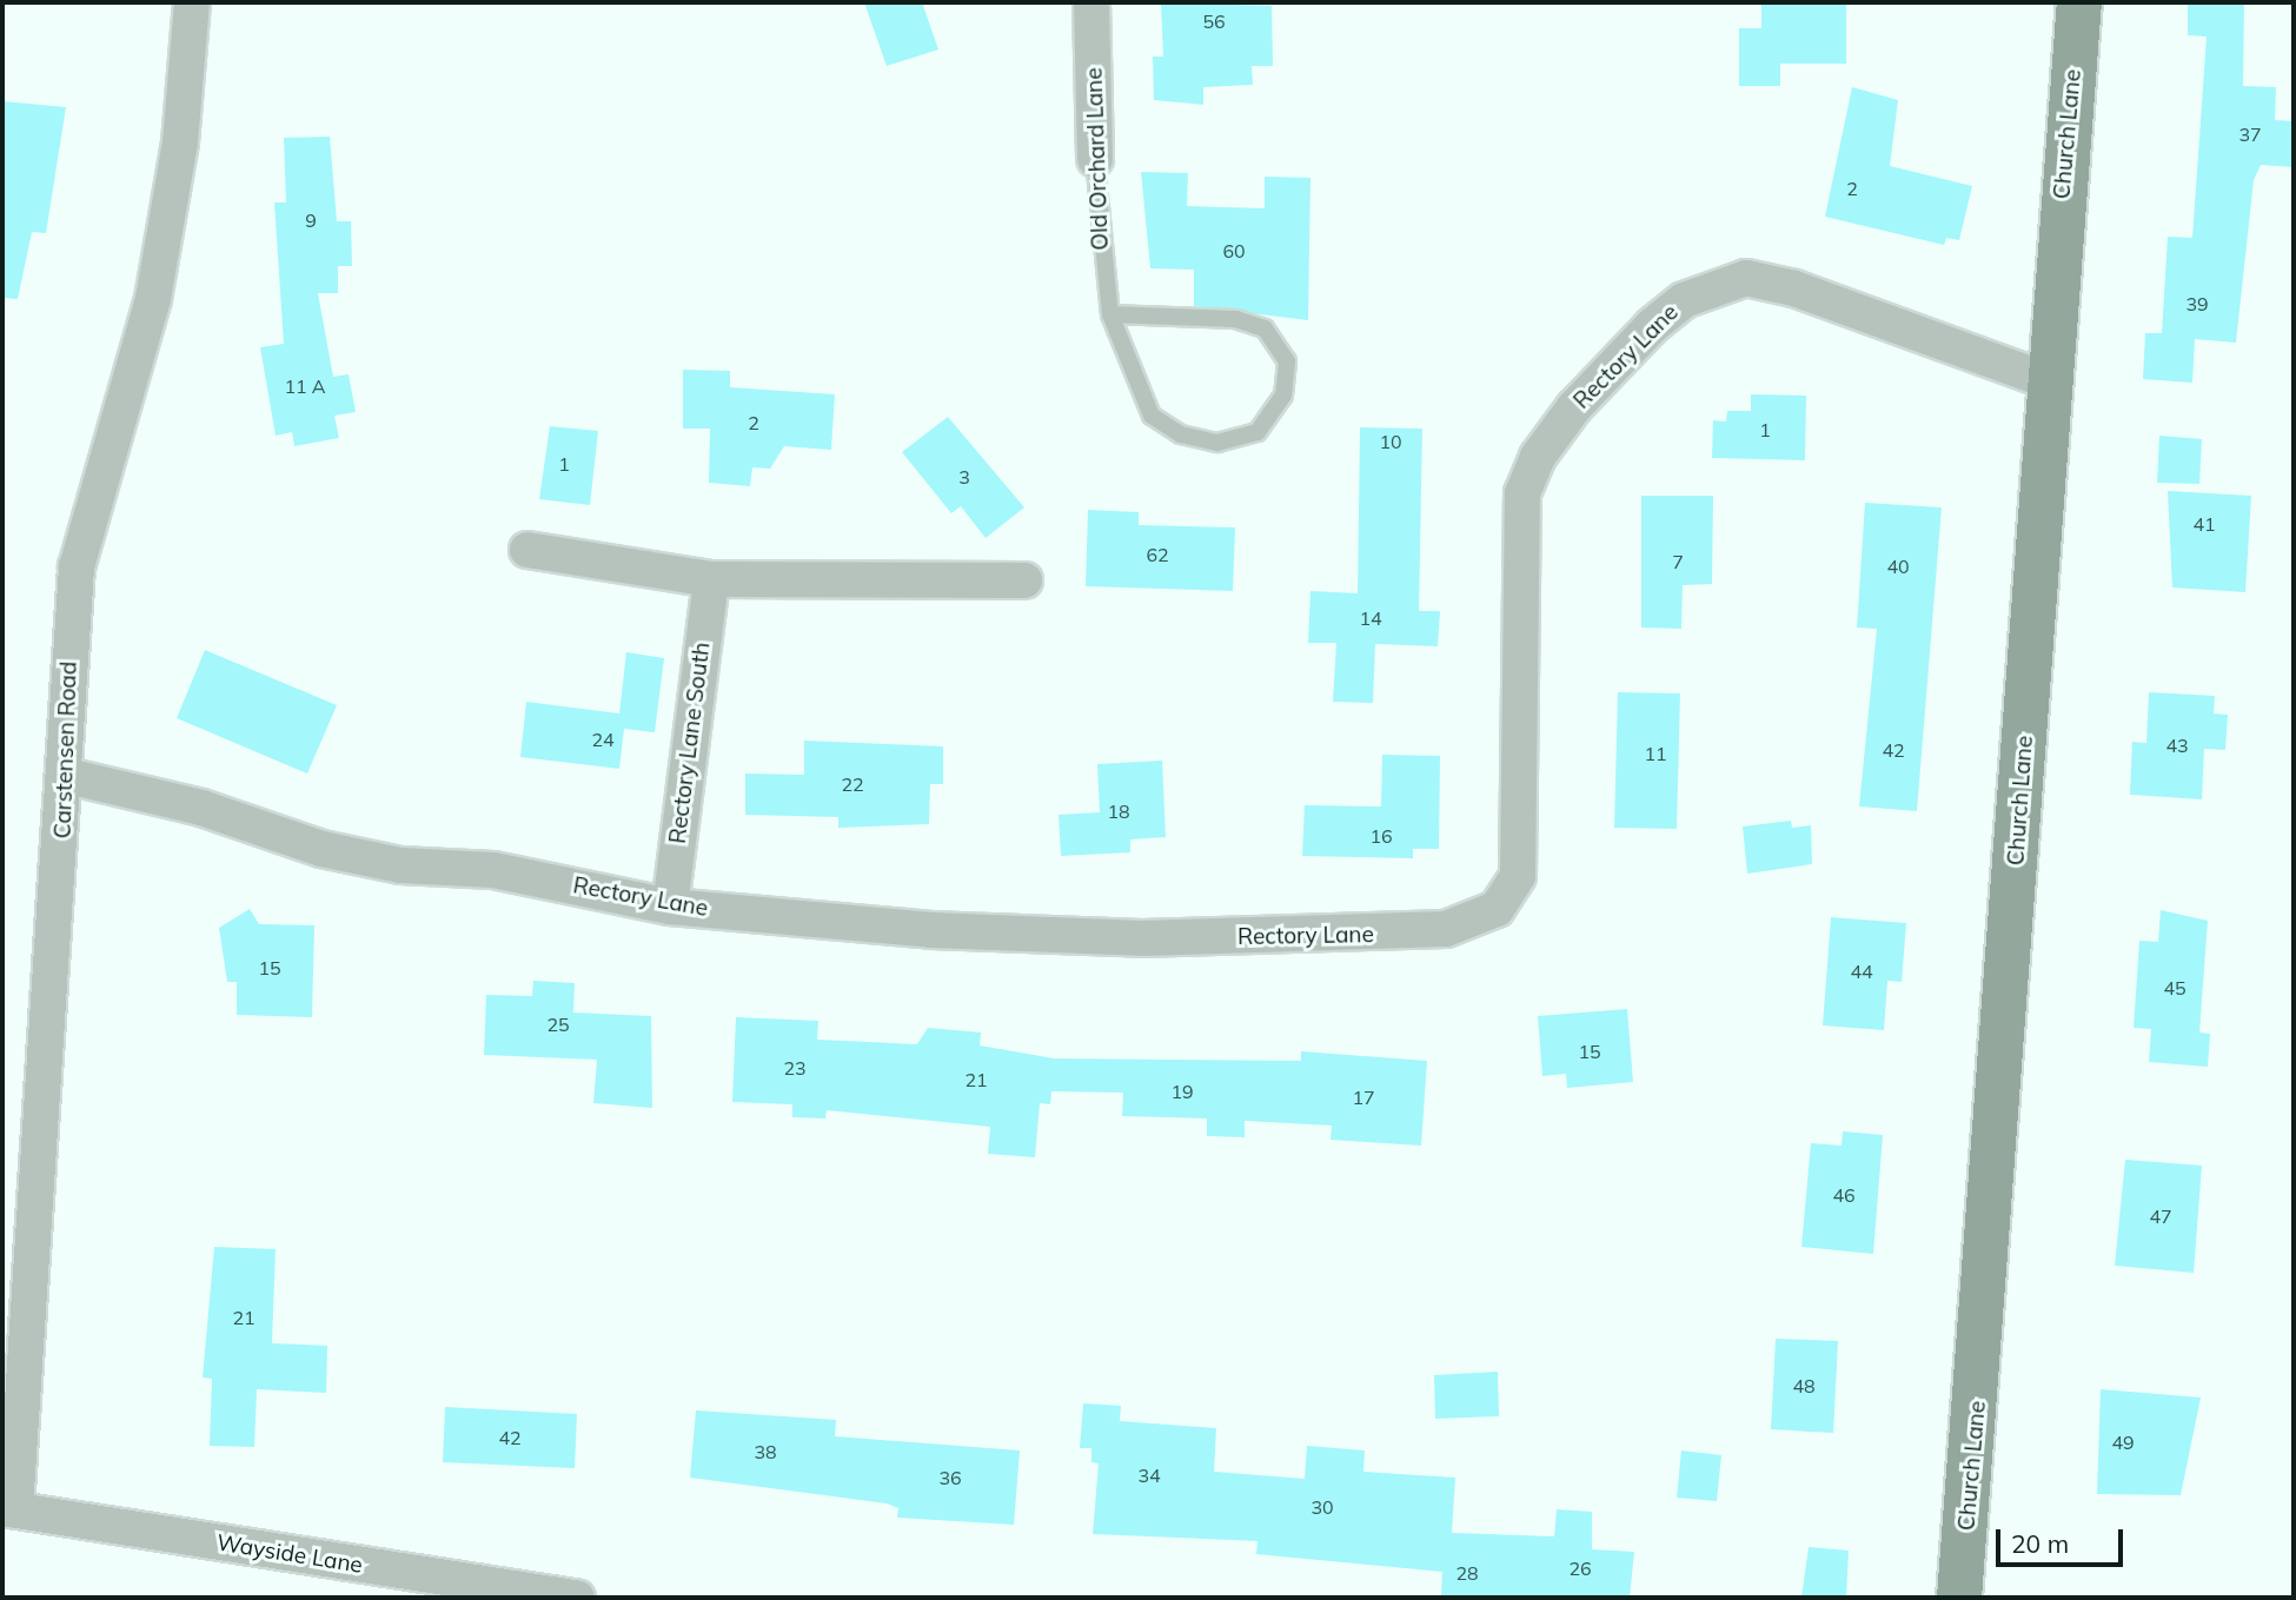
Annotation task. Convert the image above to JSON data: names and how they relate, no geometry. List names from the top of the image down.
{
  "streets": {
    "street": [
      "Church Lane",
      "Old Orchard Lane",
      "Rectory Lane",
      "Rectory Lane South",
      "Carstensen Road",
      "Wayside Lane"
    ]
  },
  "crossings": [
    ["Church Lane", "Rectory Lane"],
    ["Rectory Lane", "Rectory Lane South"],
    ["Rectory Lane", "Carstensen Road"],
    ["Carstensen Road", "Wayside Lane"]
  ],
  "house_numbers": [
    "56",
    "37",
    "2",
    "9",
    "60",
    "39",
    "11 A",
    "2",
    "1",
    "10",
    "1",
    "3",
    "41",
    "62",
    "7",
    "40",
    "14",
    "24",
    "43",
    "42",
    "11",
    "22",
    "18",
    "16",
    "15",
    "44",
    "45",
    "25",
    "15",
    "23",
    "21",
    "19",
    "17",
    "46",
    "47",
    "21",
    "48",
    "42",
    "49",
    "38",
    "34",
    "36",
    "30",
    "26",
    "28"
  ],
  "scale_bar": "20 m"
}
